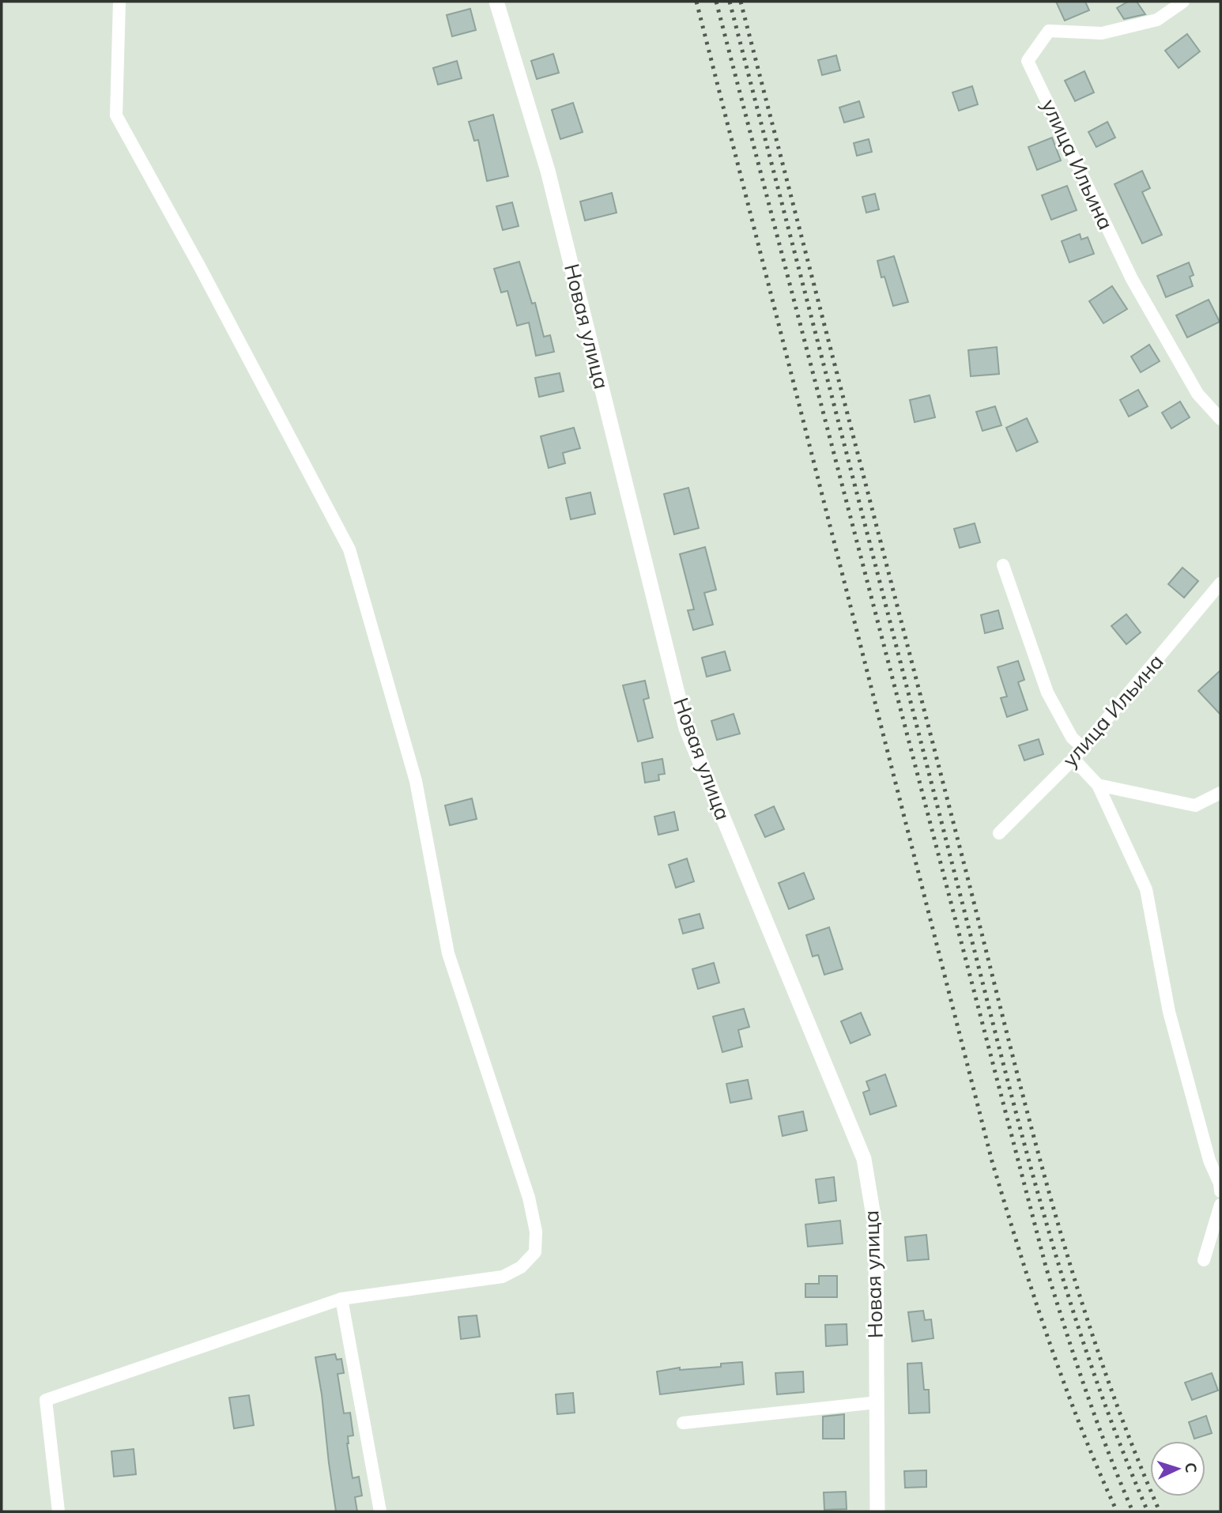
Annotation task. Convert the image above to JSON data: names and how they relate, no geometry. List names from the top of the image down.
{
  "streets": {
    "street": ["улица Ильина", "Новая улица"]
  },
  "north": "right"
}
